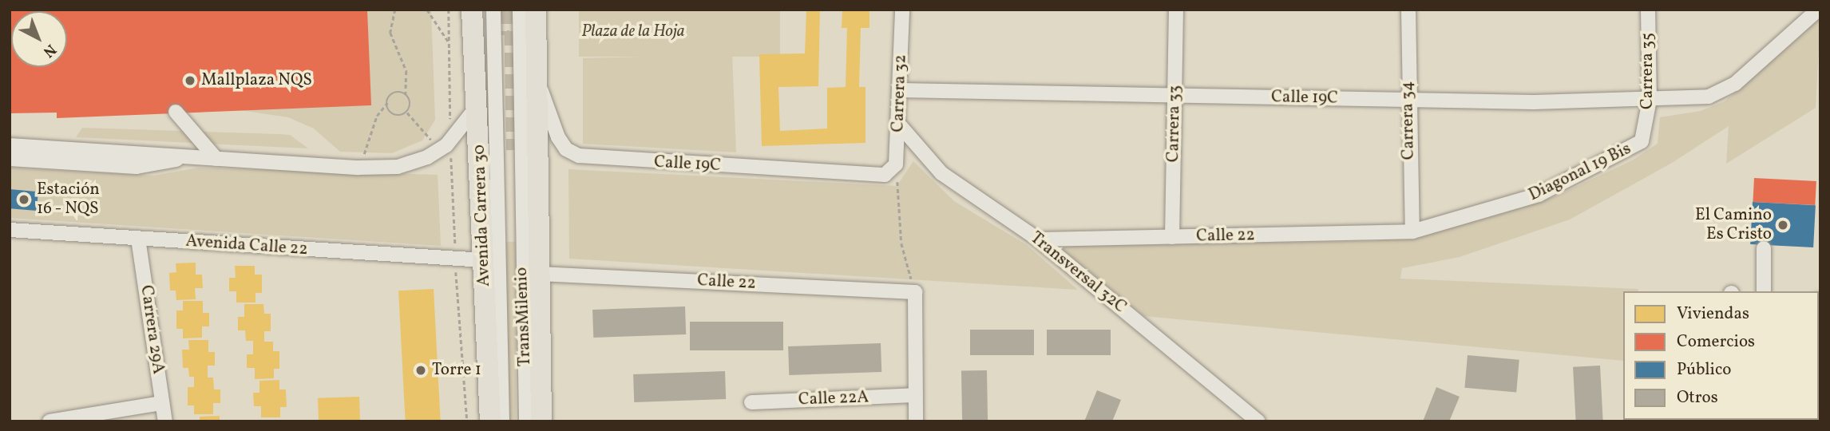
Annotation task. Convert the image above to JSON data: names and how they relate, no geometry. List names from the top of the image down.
{
  "streets": {
    "highway": ["Avenida Carrera 30"],
    "street": [
      "Carrera 35",
      "Carrera 32",
      "Calle 19C",
      "Carrera 34",
      "Carrera 33",
      "Diagonal 19 Bis",
      "Calle 22",
      "Avenida Calle 22",
      "Transversal 32C",
      "TransMilenio",
      "Carrera 29A",
      "Calle 22A"
    ]
  },
  "crossings": [
    ["Carrera 35", "Calle 19C"],
    ["Carrera 35", "Diagonal 19 Bis"],
    ["Carrera 32", "Calle 19C"],
    ["Carrera 32", "Transversal 32C"],
    ["Calle 19C", "Carrera 34"],
    ["Calle 19C", "Carrera 33"],
    ["Carrera 34", "Diagonal 19 Bis"],
    ["Carrera 34", "Calle 22"],
    ["Carrera 33", "Calle 22"],
    ["Diagonal 19 Bis", "Calle 22"],
    ["Avenida Carrera 30", "Avenida Calle 22"],
    ["Calle 22", "Transversal 32C"],
    ["Avenida Calle 22", "Carrera 29A"]
  ],
  "parks": ["Plaza de la Hoja"],
  "places": [
    "Mallplaza NQS",
    "Estación 16 - NQS",
    "El Camino Es Cristo",
    "Torre 1"
  ],
  "legend": [
    "Viviendas",
    "Comercios",
    "Público",
    "Otros"
  ],
  "north": "bottom right"
}
